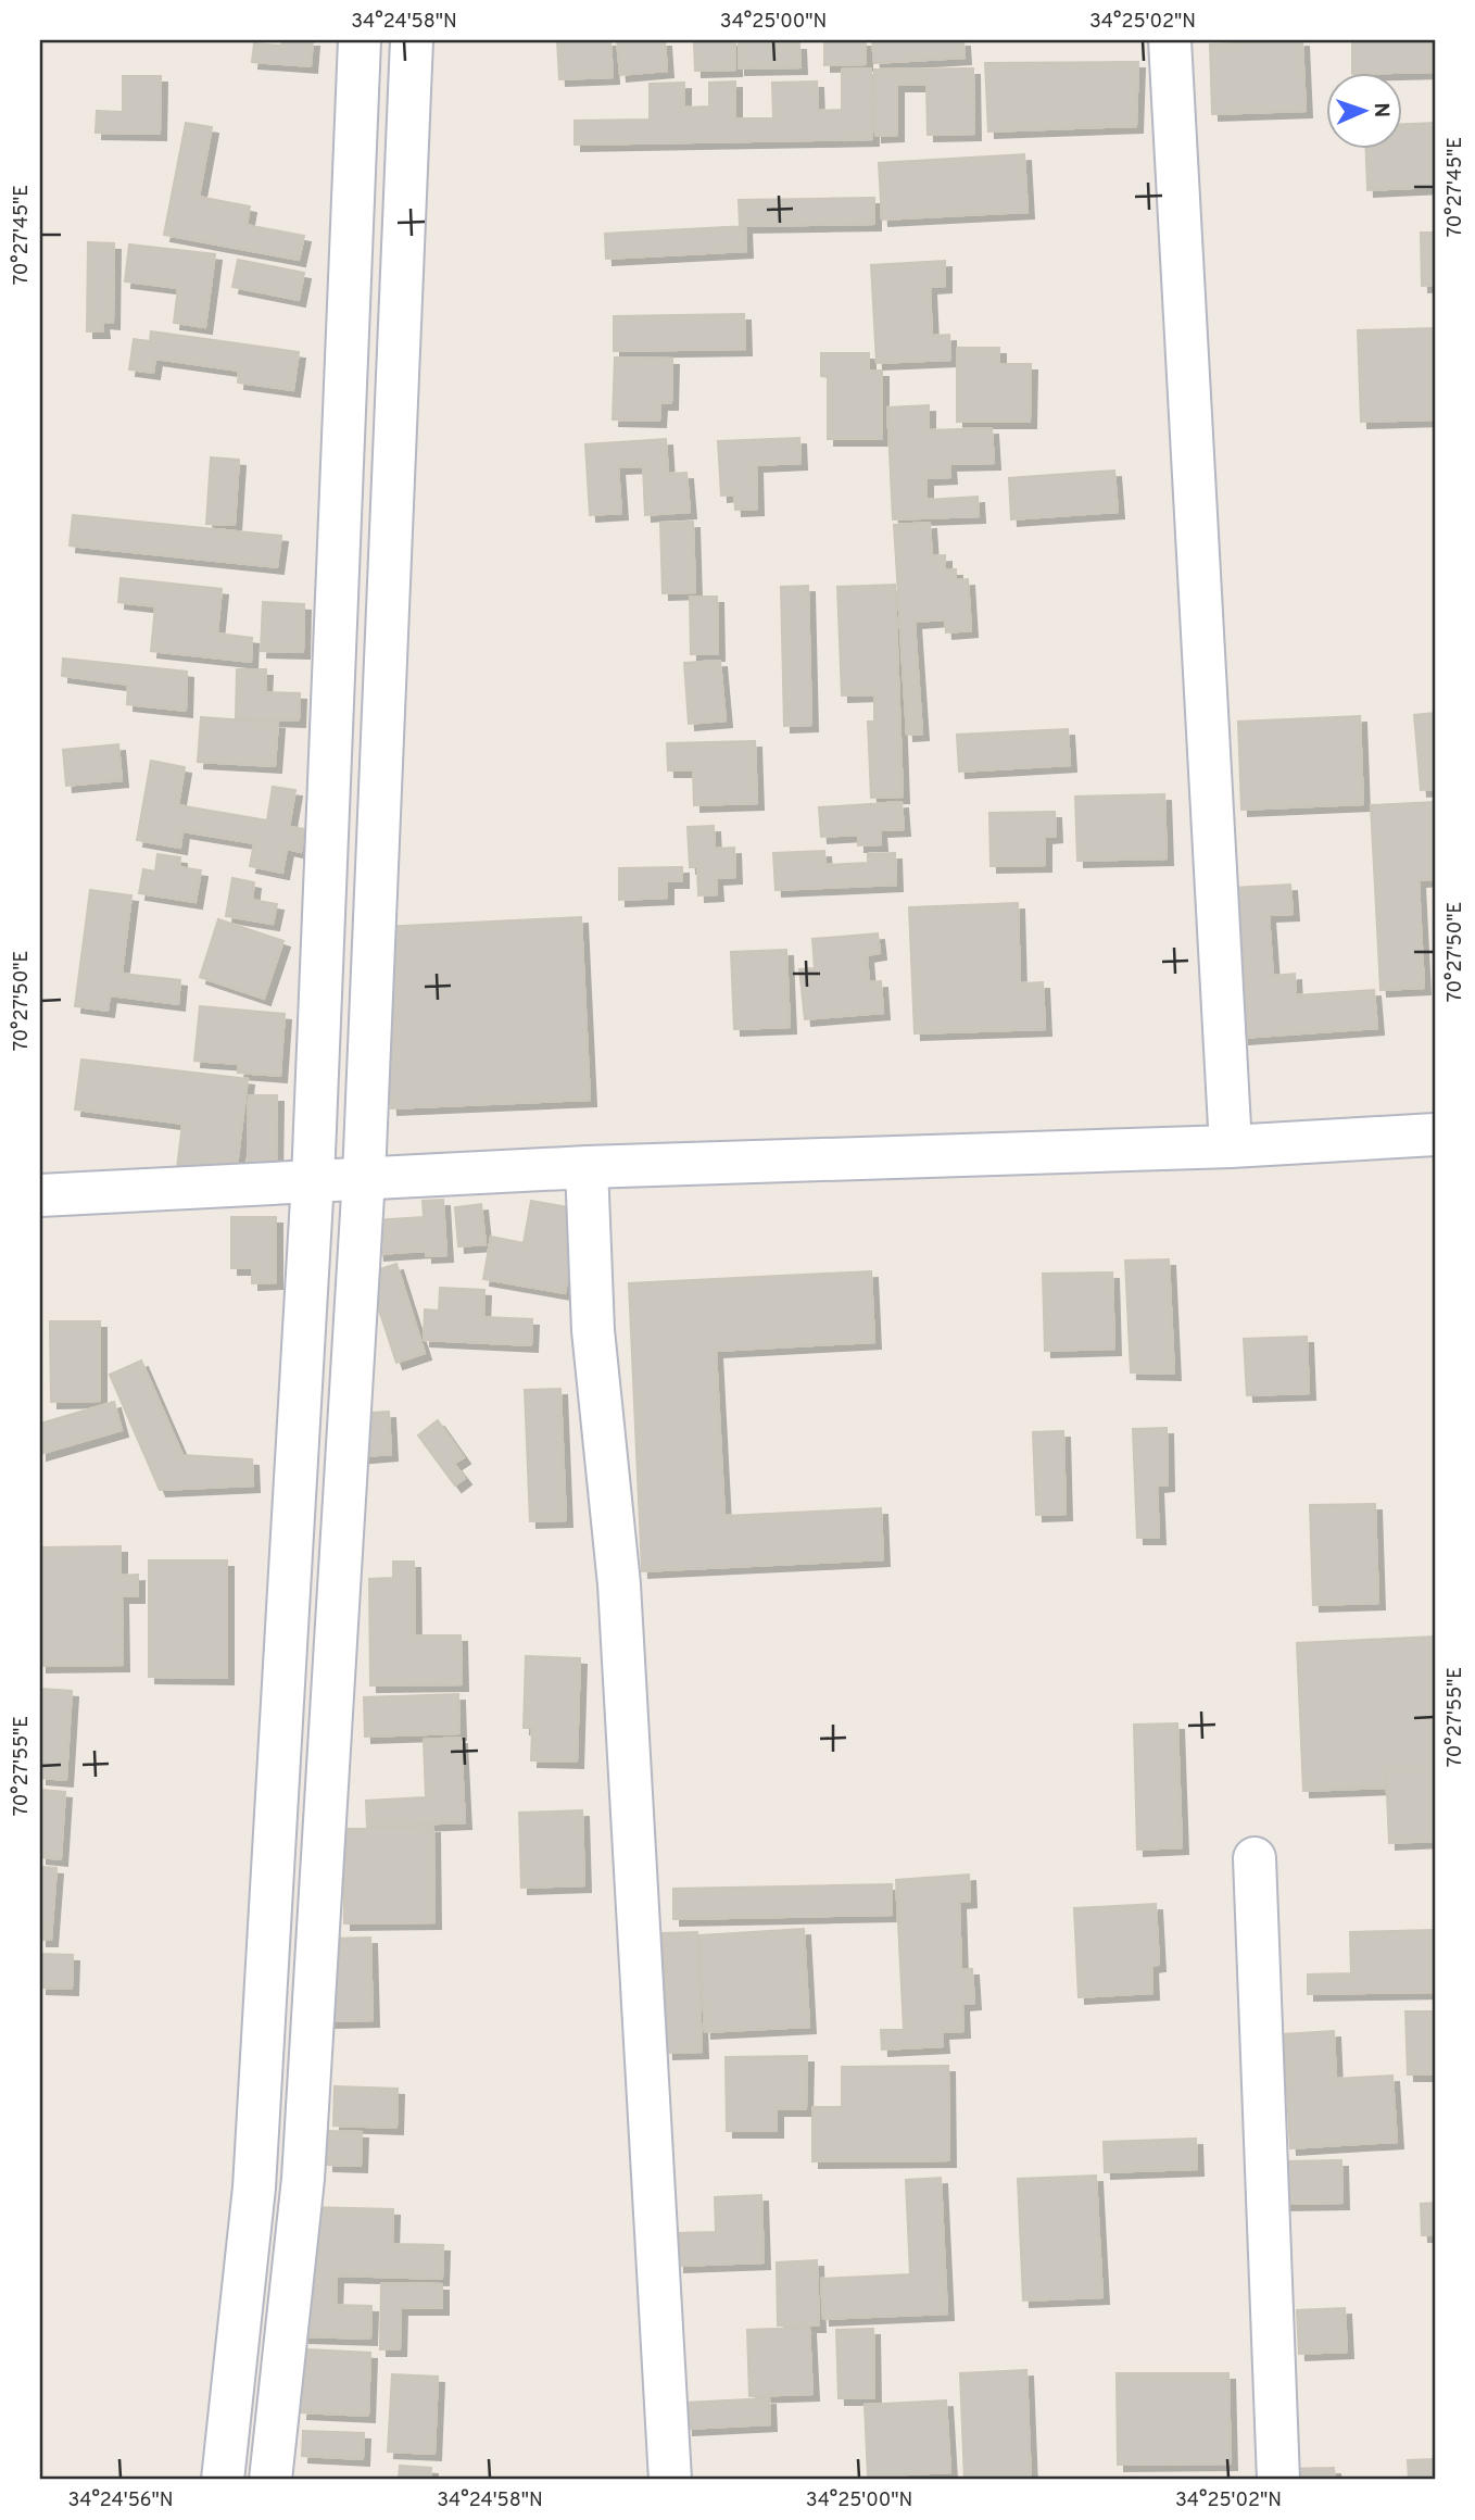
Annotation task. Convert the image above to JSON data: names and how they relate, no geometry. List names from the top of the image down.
{
  "north": "right",
  "coordinates": [
    "34°24'58\"N",
    "34°25'00\"N",
    "34°25'02\"N",
    "70°27'45\"E",
    "70°27'50\"E",
    "70°27'55\"E",
    "34°24'56\"N"
  ]
}
